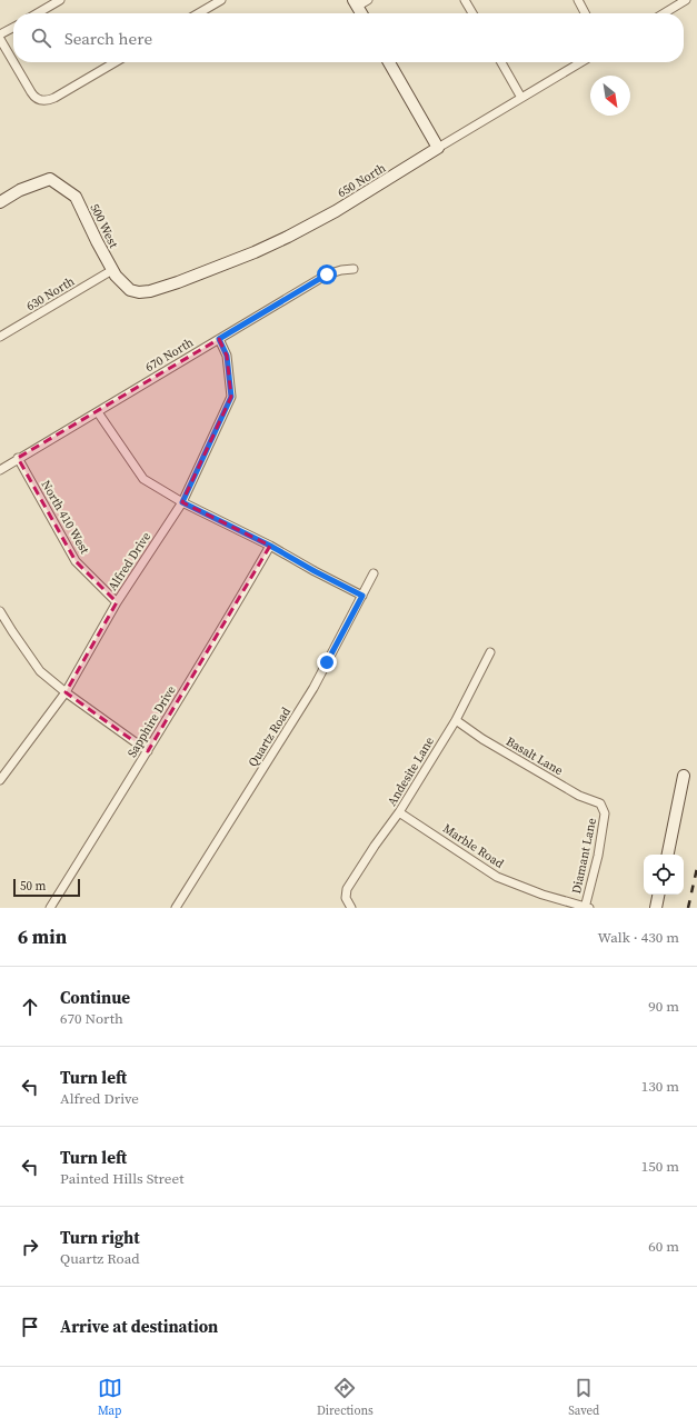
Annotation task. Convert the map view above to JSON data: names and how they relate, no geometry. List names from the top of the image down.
{
  "streets": {
    "street": [
      "650 North",
      "500 West",
      "630 North",
      "670 North",
      "North 410 West",
      "Alfred Drive",
      "Sapphire Drive",
      "Quartz Road",
      "Basalt Lane",
      "Andesite Lane",
      "Marble Road",
      "Diamant Lane"
    ]
  },
  "crossings": [
    ["650 North", "500 West"],
    ["500 West", "630 North"],
    ["670 North", "North 410 West"],
    ["670 North", "Alfred Drive"],
    ["North 410 West", "Alfred Drive"],
    ["Basalt Lane", "Andesite Lane"],
    ["Basalt Lane", "Diamant Lane"],
    ["Andesite Lane", "Marble Road"],
    ["Marble Road", "Diamant Lane"]
  ],
  "scale_bar": "50 m",
  "north": "bottom right",
  "page": {
    "search": "Search here",
    "scale": "50 m",
    "heading": ["6 min", "Walk · 430 m"],
    "list": [
      ["Continue", "670 North", "90 m"],
      ["Turn left", "Alfred Drive", "130 m"],
      ["Turn left", "Painted Hills Street", "150 m"],
      ["Turn right", "Quartz Road", "60 m"],
      "Arrive at destination"
    ],
    "nav": ["Map", "Directions", "Saved"]
  }
}
